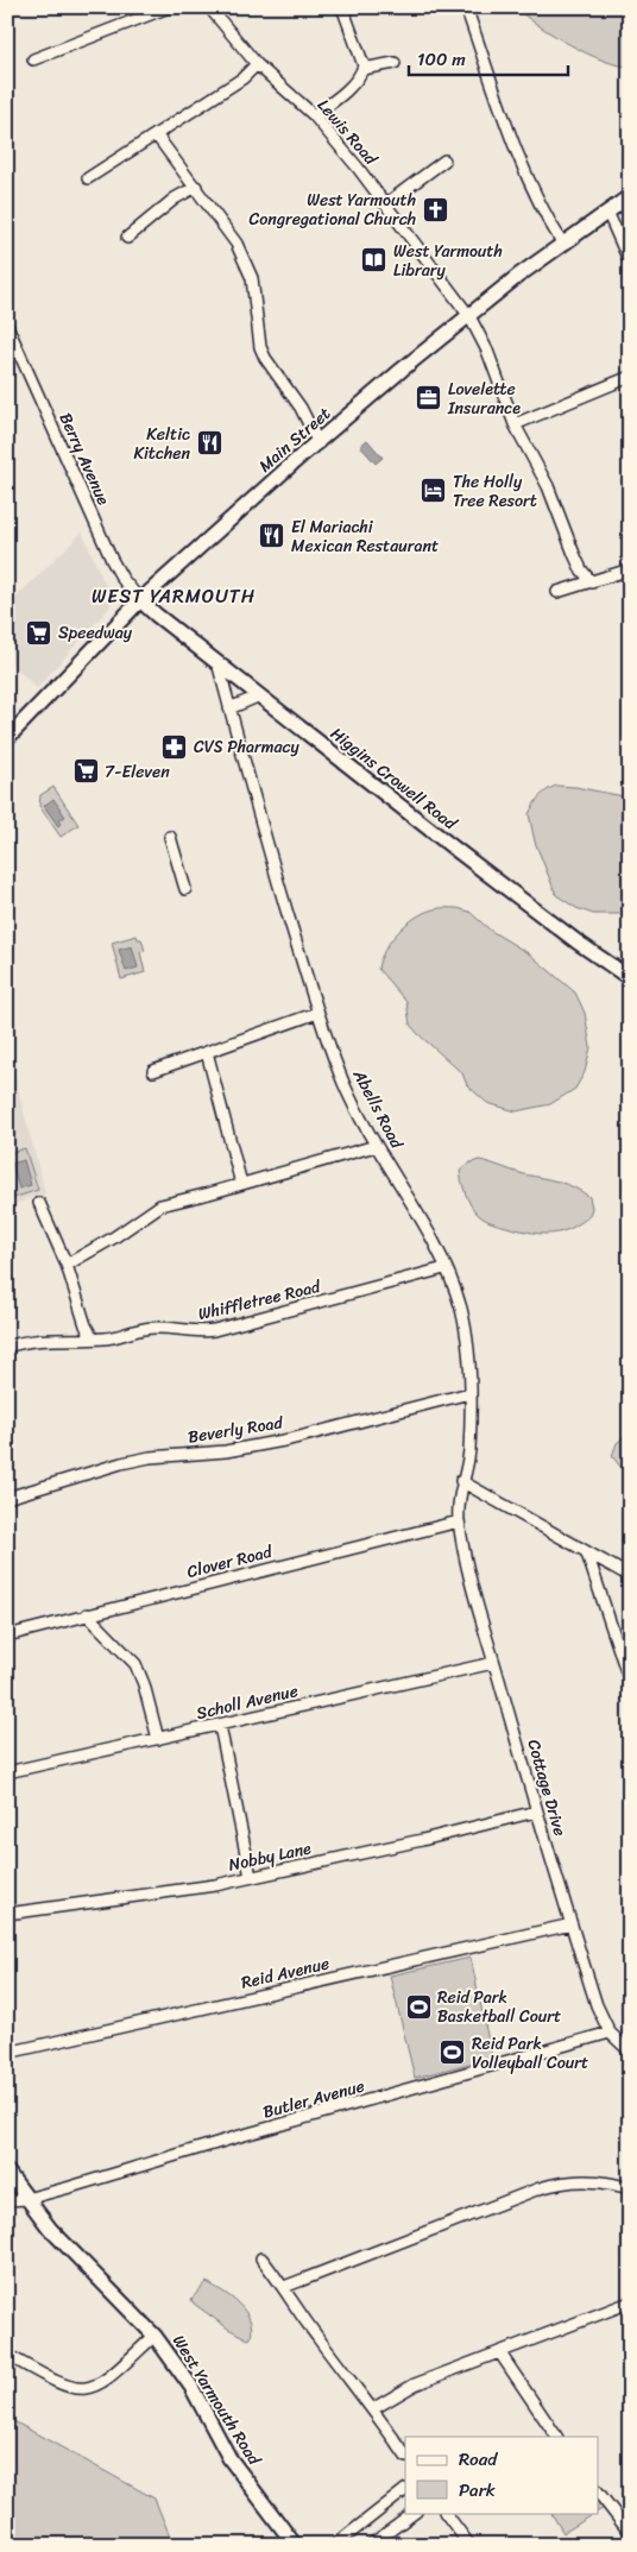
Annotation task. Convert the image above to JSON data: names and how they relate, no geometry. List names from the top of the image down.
{
  "streets": {
    "main road": ["Main Street", "Higgins Crowell Road", "West Yarmouth Road"],
    "street": [
      "Lewis Road",
      "Berry Avenue",
      "Abells Road",
      "Whiffletree Road",
      "Beverly Road",
      "Clover Road",
      "Scholl Avenue",
      "Cottage Drive",
      "Nobby Lane",
      "Reid Avenue",
      "Butler Avenue"
    ]
  },
  "crossings": [
    ["Lewis Road", "Main Street"],
    ["Main Street", "Berry Avenue"],
    ["Main Street", "Higgins Crowell Road"],
    ["Berry Avenue", "Higgins Crowell Road"],
    ["Higgins Crowell Road", "Abells Road"],
    ["Abells Road", "Whiffletree Road"],
    ["Abells Road", "Beverly Road"],
    ["Abells Road", "Clover Road"],
    ["Abells Road", "Cottage Drive"],
    ["Clover Road", "Cottage Drive"],
    ["Scholl Avenue", "Cottage Drive"],
    ["Cottage Drive", "Nobby Lane"],
    ["Cottage Drive", "Reid Avenue"],
    ["Cottage Drive", "Butler Avenue"],
    ["Butler Avenue", "West Yarmouth Road"]
  ],
  "districts": ["WEST YARMOUTH"],
  "places": {
    "church": ["West Yarmouth Congregational Church"],
    "library": ["West Yarmouth Library"],
    "office": ["Lovelette Insurance"],
    "restaurant": ["Keltic Kitchen", "El Mariachi Mexican Restaurant"],
    "hotel": ["The Holly Tree Resort"],
    "supermarket": ["Speedway", "7-Eleven"],
    "pharmacy": ["CVS Pharmacy"],
    "sports": ["Reid Park Basketball Court", "Reid Park Volleyball Court"]
  },
  "legend": ["Road", "Park"],
  "scale_bar": "100 m"
}
